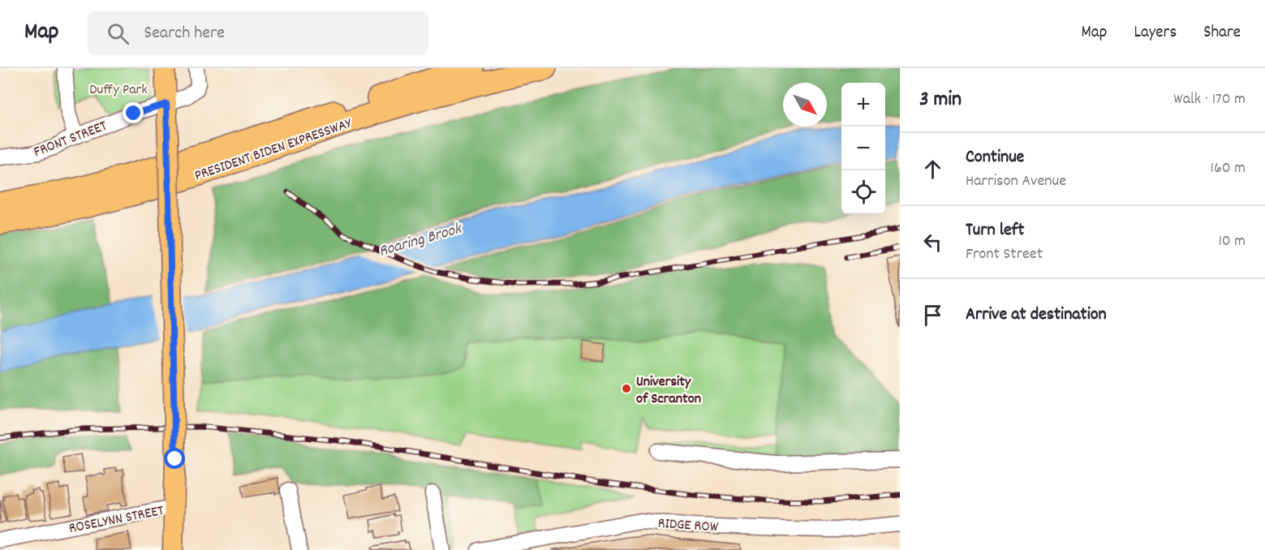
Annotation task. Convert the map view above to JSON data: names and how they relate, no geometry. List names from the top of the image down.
{
  "streets": {
    "highway": ["PRESIDENT BIDEN EXPRESSWAY"],
    "street": ["FRONT STREET", "ROSELYNN STREET", "RIDGE ROW"]
  },
  "water": ["Roaring Brook"],
  "parks": ["Duffy Park"],
  "places": ["University of Scranton"],
  "north": "bottom right",
  "page": {
    "header": "Map",
    "search": "Search here",
    "nav": ["Map", "Layers", "Share"],
    "heading": ["3 min", "Walk · 170 m"],
    "map_buttons": ["+", "−"],
    "list": [
      ["Continue", "Harrison Avenue", "160 m"],
      ["Turn left", "Front Street", "10 m"],
      "Arrive at destination"
    ]
  }
}
